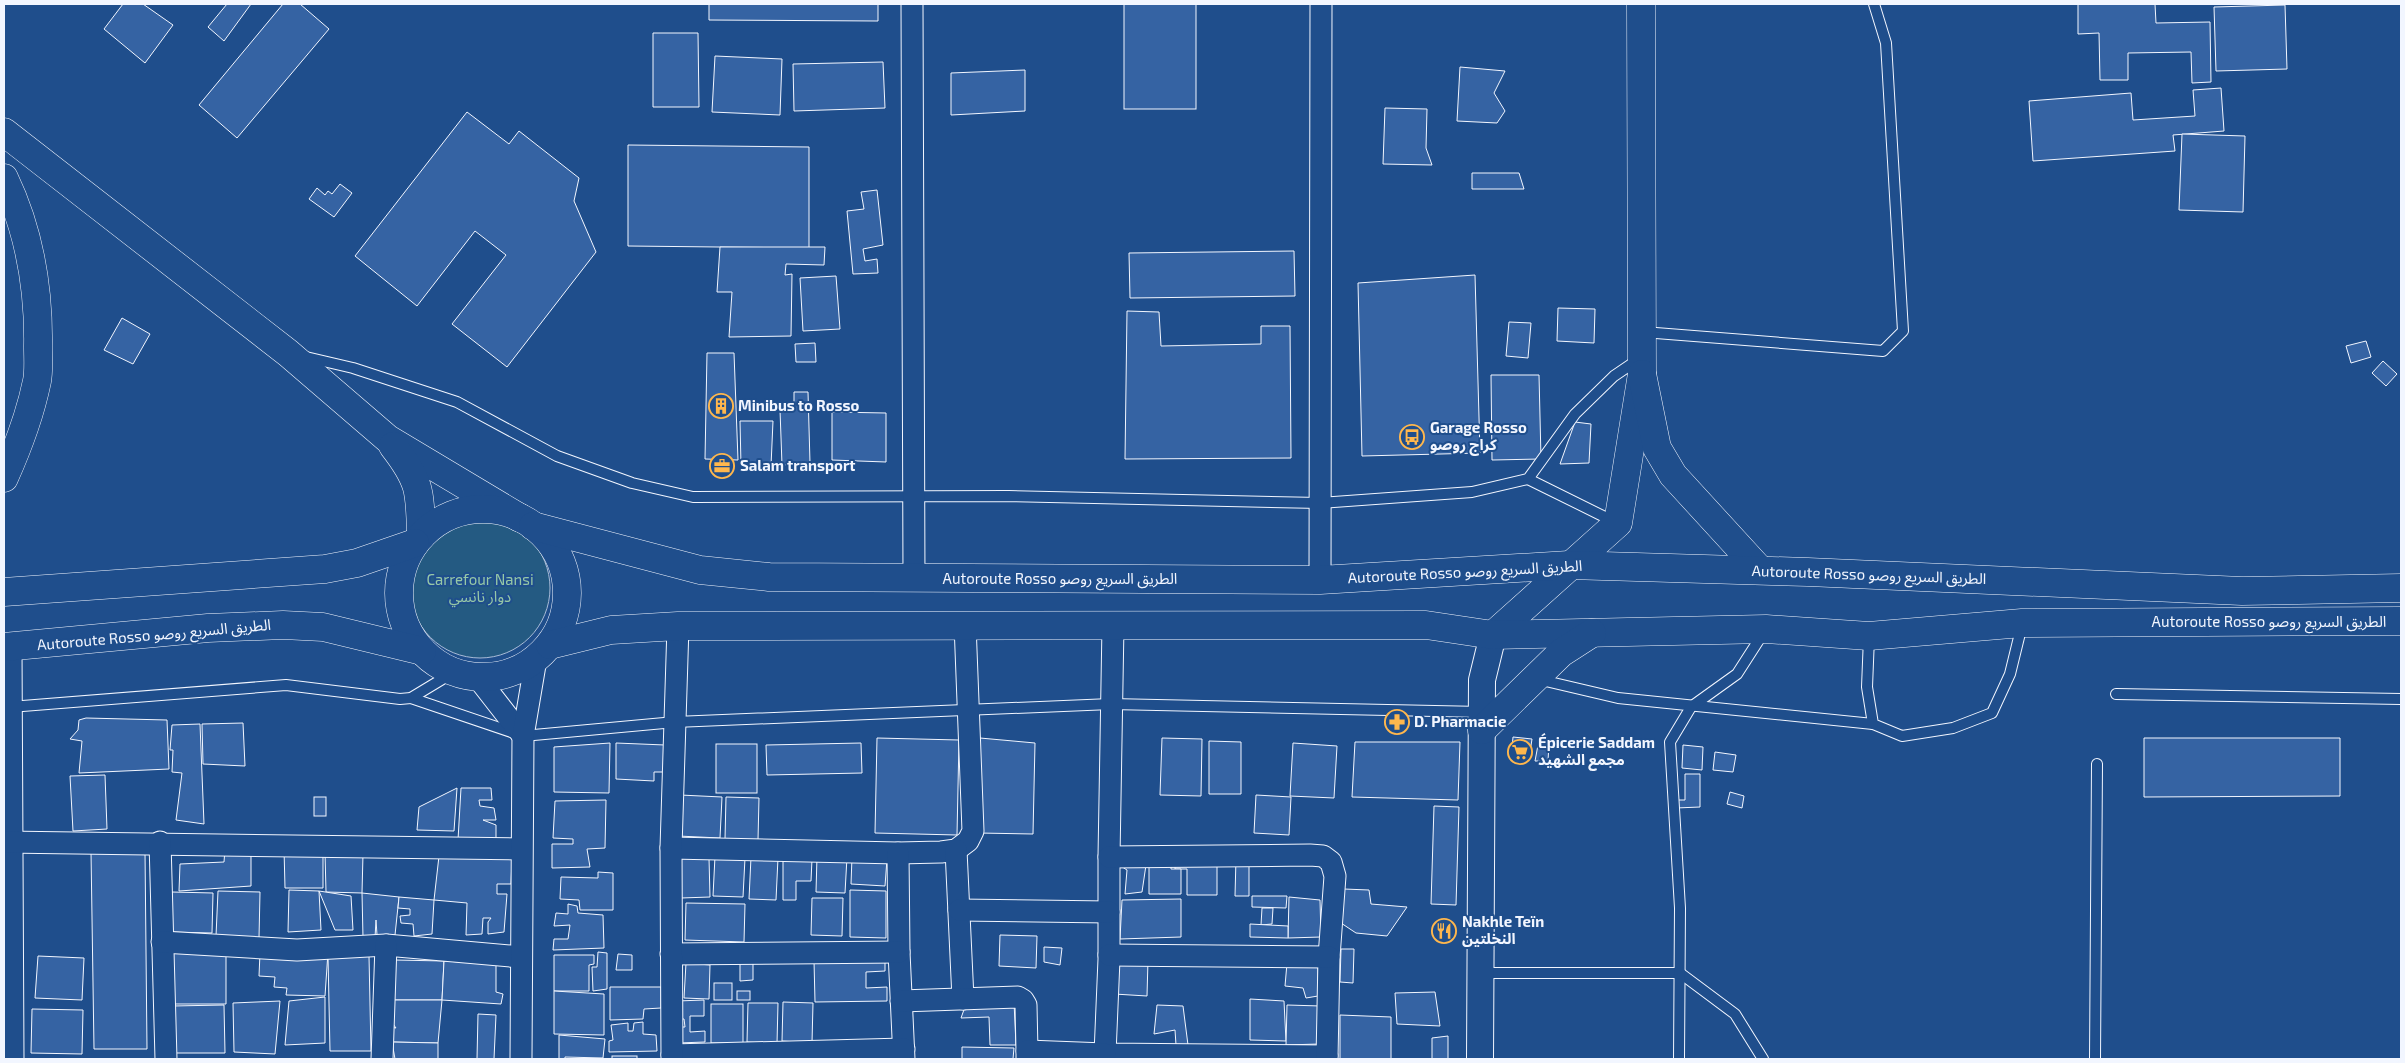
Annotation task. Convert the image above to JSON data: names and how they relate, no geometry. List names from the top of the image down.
{
  "streets": {
    "main road": ["Autoroute Rosso الطريق السريع روصو"]
  },
  "parks": ["Carrefour Nansi دوار نانسي"],
  "places": {
    "building": ["Minibus to Rosso"],
    "bus stop": ["Garage Rosso كراج روصو"],
    "office": ["Salam transport"],
    "pharmacy": ["D. Pharmacie"],
    "supermarket": ["Épicerie Saddam مجمع الشهيد"],
    "restaurant": ["Nakhle Teïn النخلتين"]
  }
}
